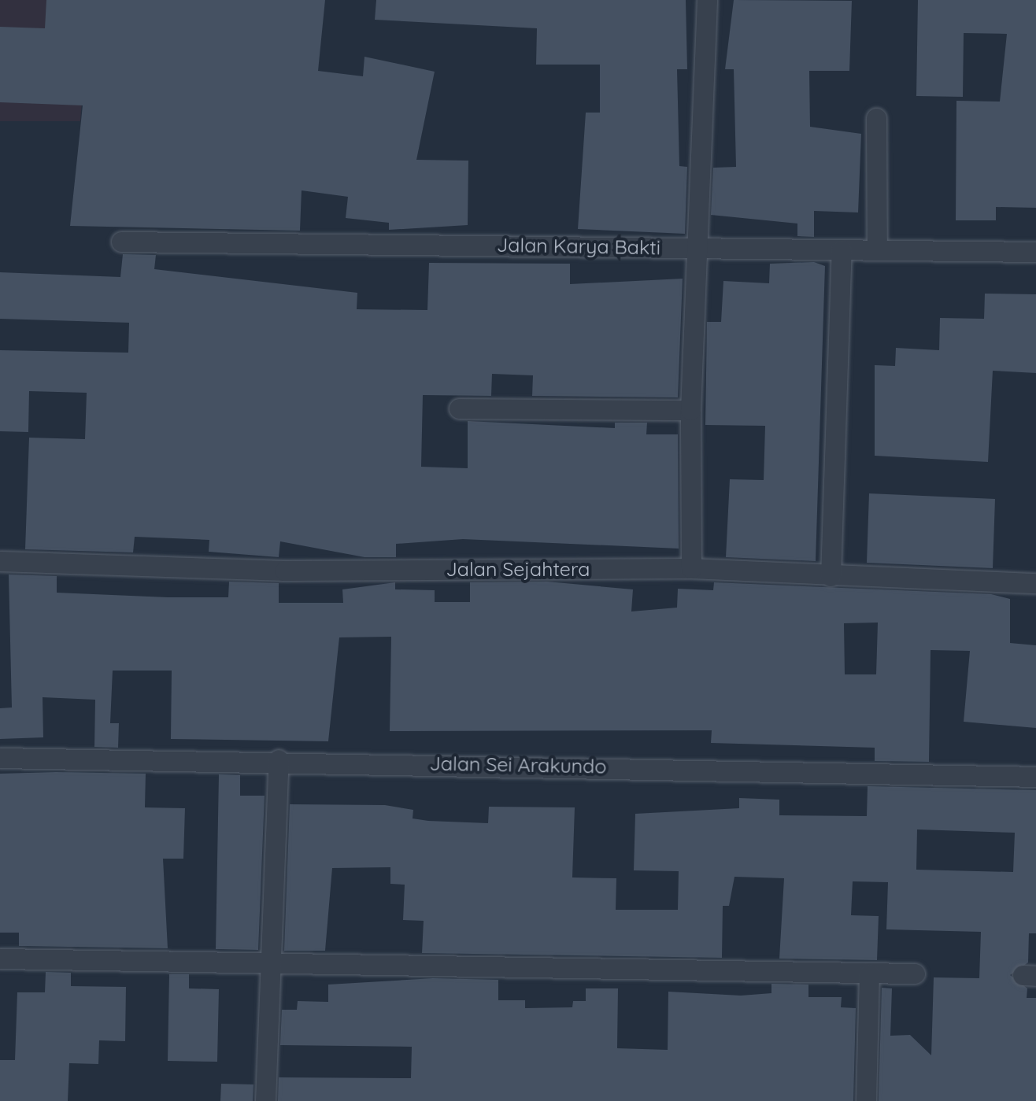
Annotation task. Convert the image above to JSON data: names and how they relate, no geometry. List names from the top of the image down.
{
  "streets": {
    "street": ["Jalan Karya Bakti", "Jalan Sejahtera", "Jalan Sei Arakundo"]
  }
}
